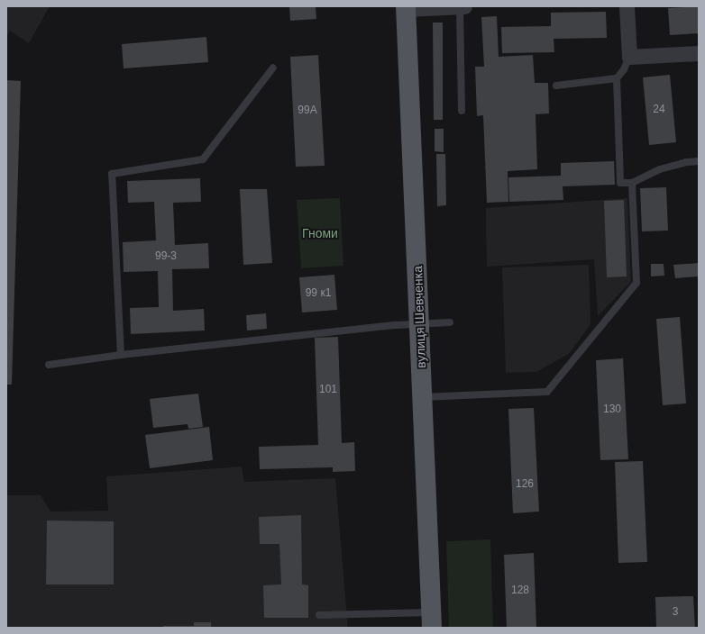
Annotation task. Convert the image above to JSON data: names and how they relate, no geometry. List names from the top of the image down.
{
  "streets": {
    "main road": ["вулиця Шевченка"]
  },
  "parks": ["Гноми"],
  "house_numbers": [
    "24",
    "99А",
    "99-3",
    "99 к1",
    "101",
    "130",
    "126",
    "128",
    "3"
  ]
}
